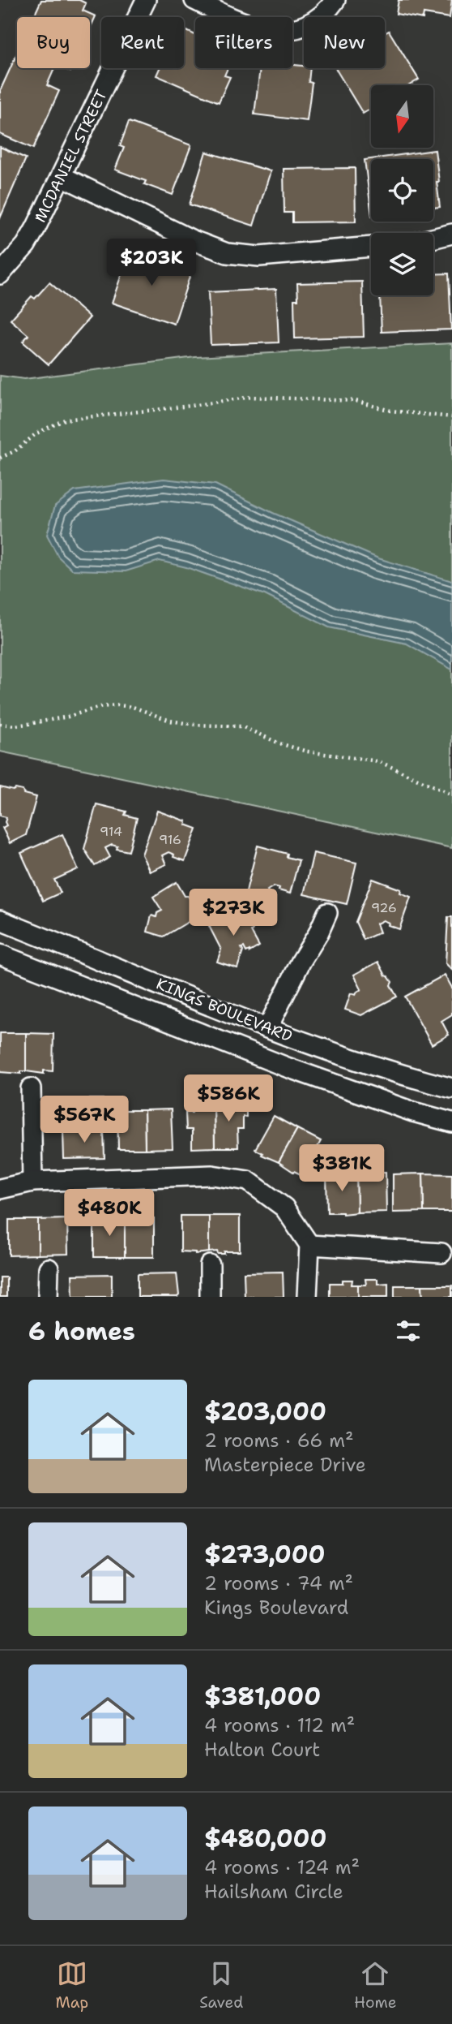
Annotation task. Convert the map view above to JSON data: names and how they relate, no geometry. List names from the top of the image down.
{
  "streets": {
    "street": ["MCDANIEL STREET", "KINGS BOULEVARD"]
  },
  "house_numbers": ["914", "916", "926"],
  "north": "bottom",
  "page": {
    "chip": [
      "Buy",
      "Rent",
      "Filters",
      "New"
    ],
    "price": [
      "$203K",
      "$273K",
      "$586K",
      "$567K",
      "$381K",
      "$480K"
    ],
    "heading": "6 homes",
    "list": [
      {
        "name": "$203,000",
        "note": "2 rooms · 66 m² · Masterpiece Drive"
      },
      {
        "name": "$273,000",
        "note": "2 rooms · 74 m² · Kings Boulevard"
      },
      {
        "name": "$381,000",
        "note": "4 rooms · 112 m² · Halton Court"
      },
      {
        "name": "$480,000",
        "note": "4 rooms · 124 m² · Hailsham Circle"
      }
    ],
    "tabs": ["Map", "Saved", "Home"]
  }
}
